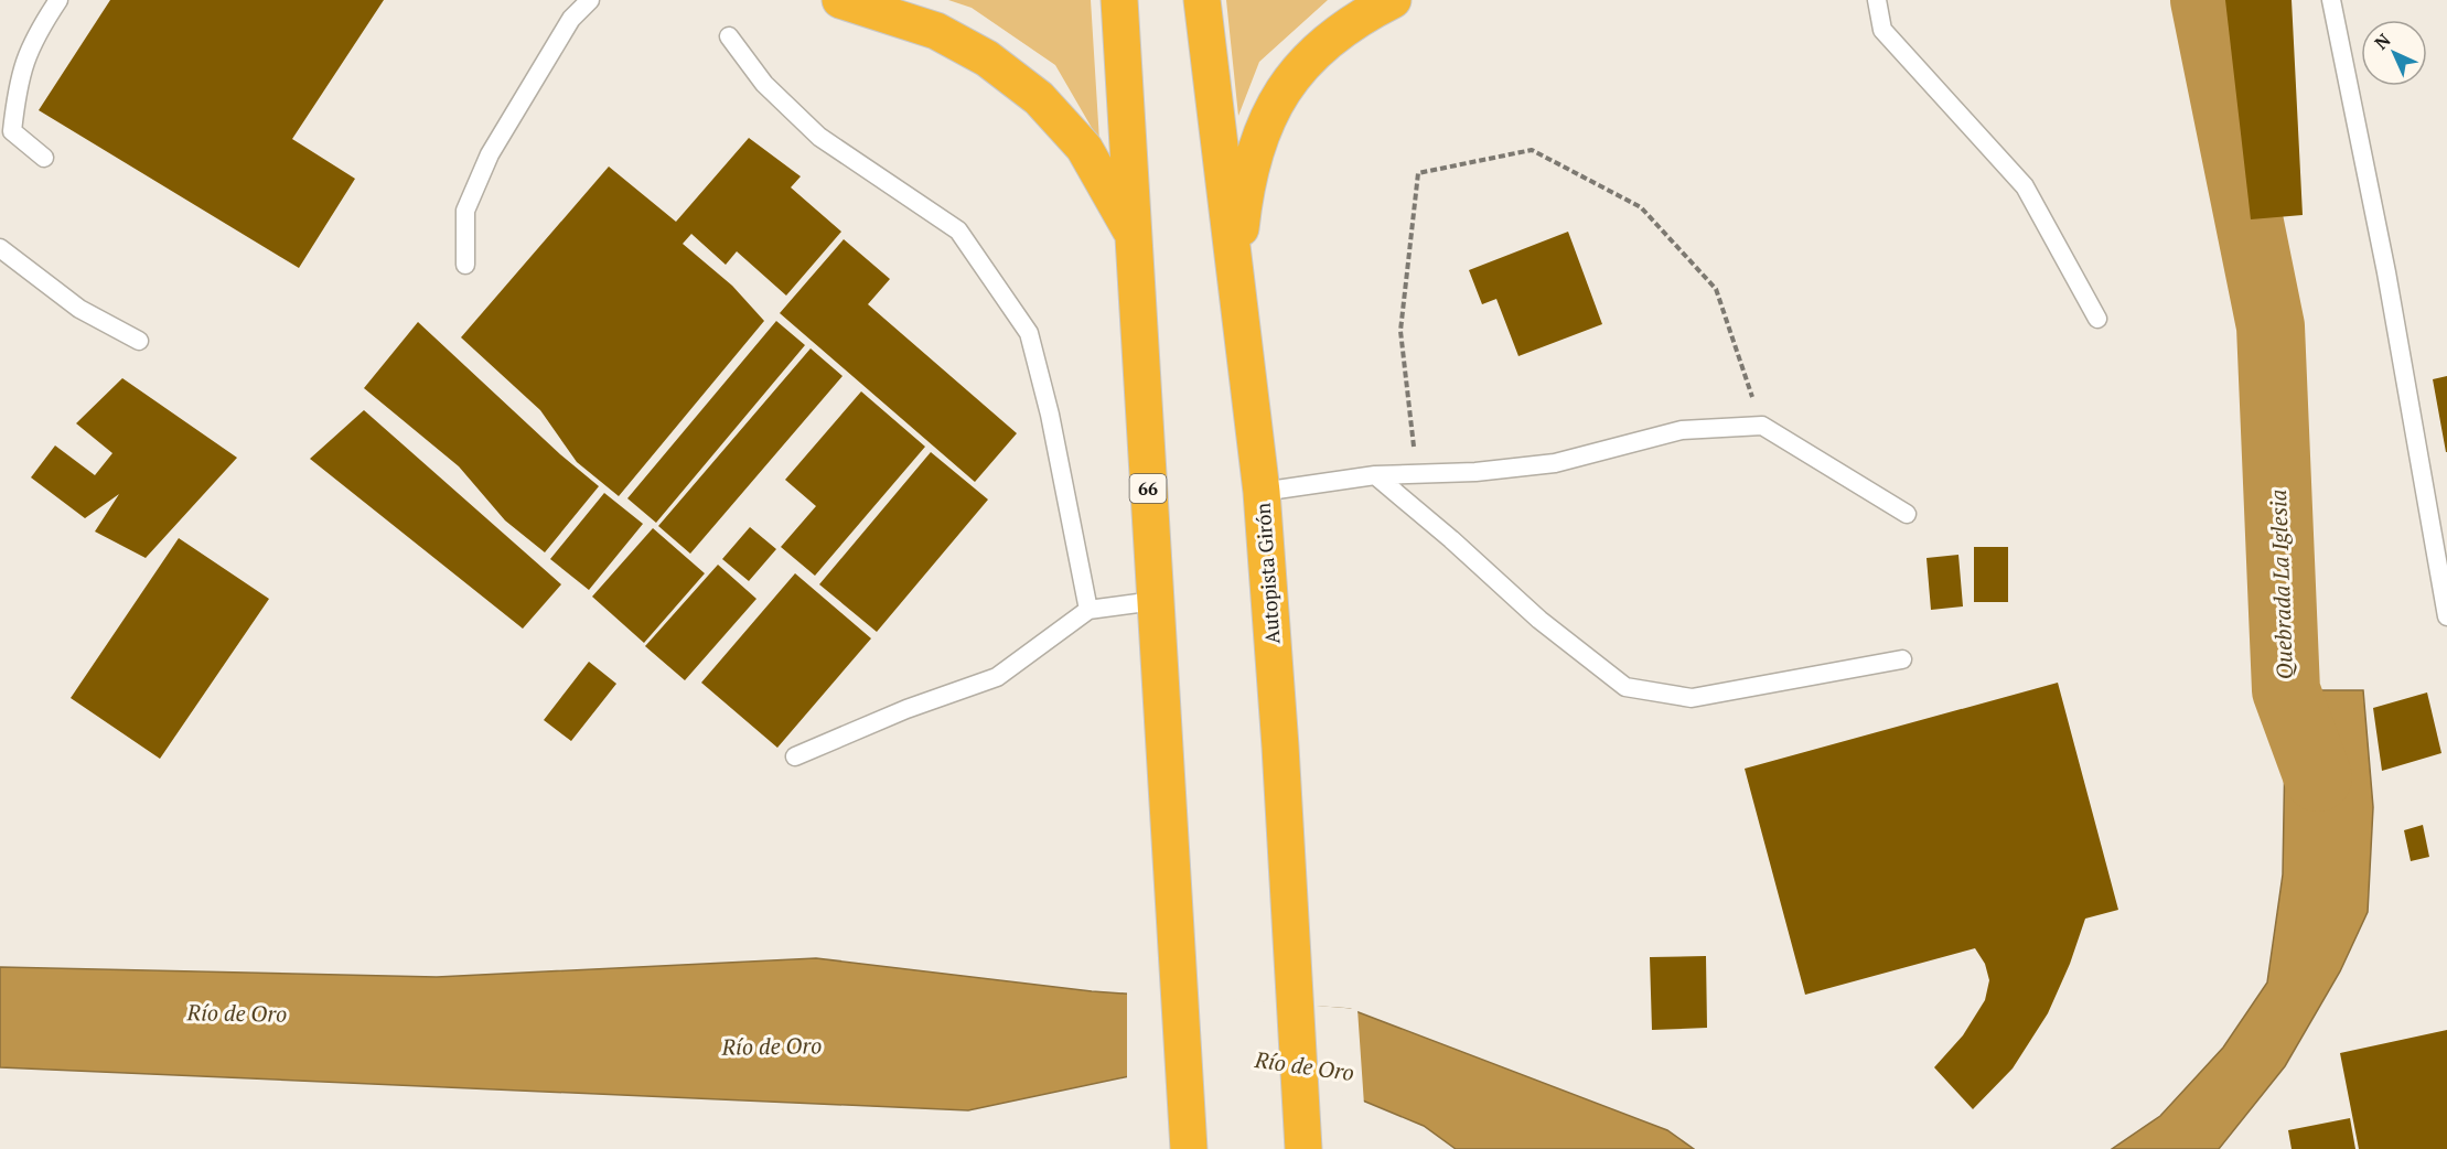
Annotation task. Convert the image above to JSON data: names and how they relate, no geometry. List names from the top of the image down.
{
  "streets": {
    "highway": ["66", "Autopista Girón"]
  },
  "water": ["Quebrada La Iglesia", "Río de Oro"],
  "north": "top left"
}
